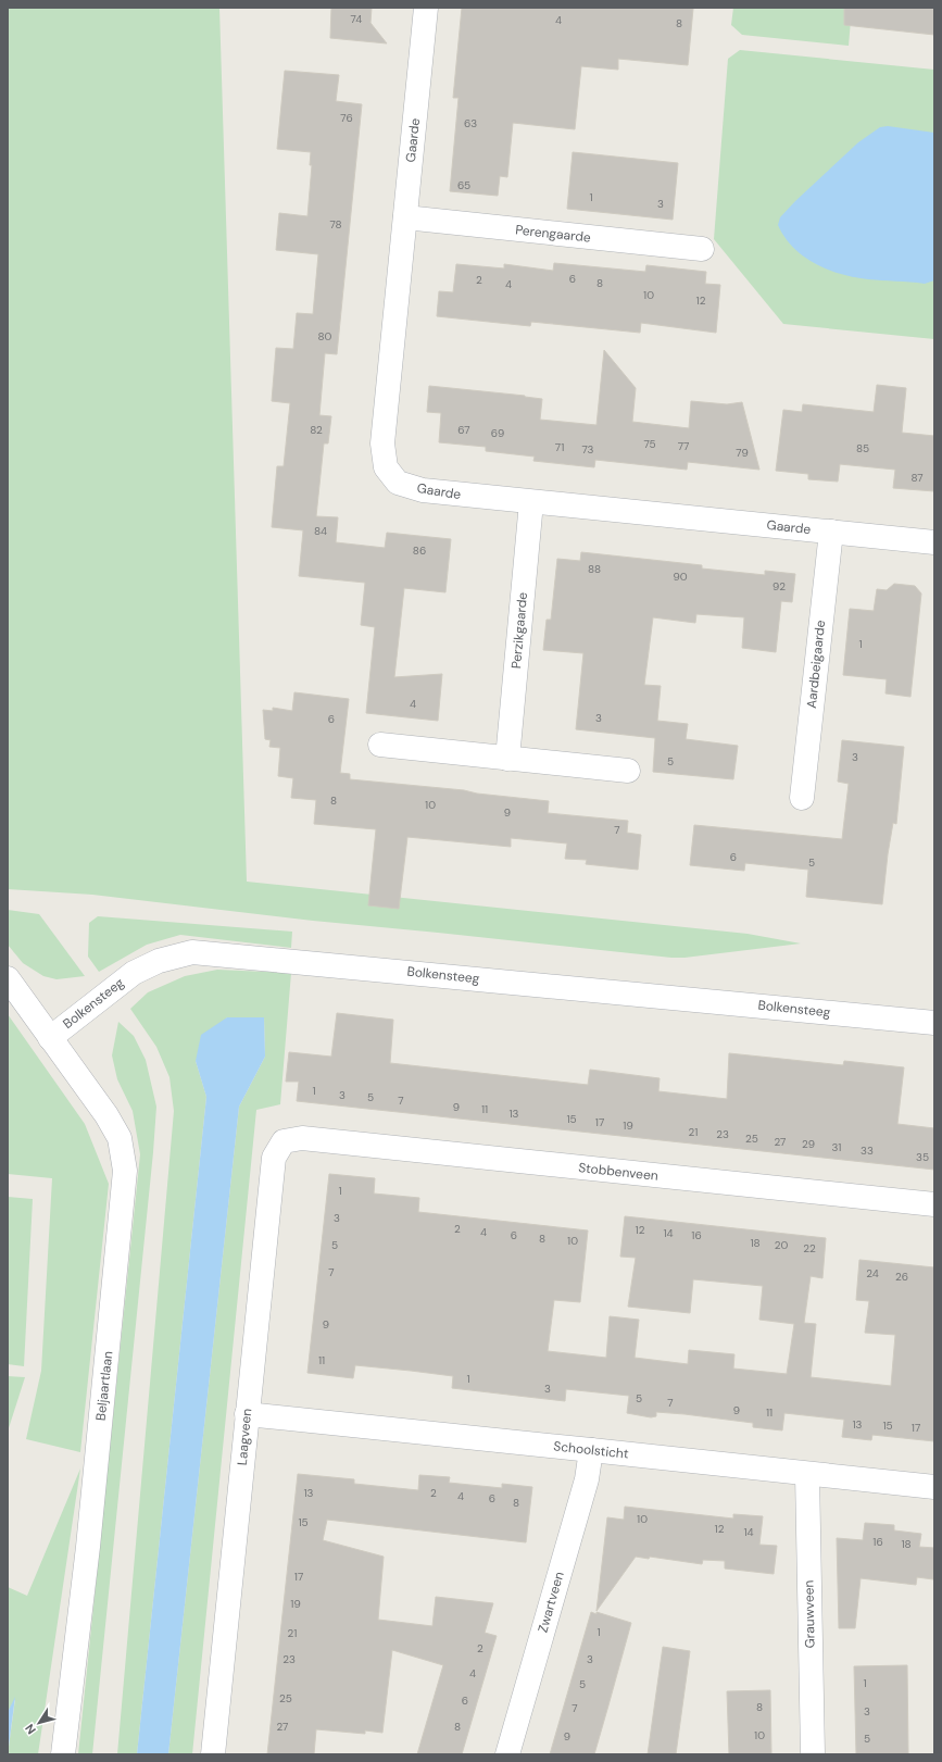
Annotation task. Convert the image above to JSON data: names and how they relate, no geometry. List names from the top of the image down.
{
  "streets": {
    "street": [
      "Gaarde",
      "Perengaarde",
      "Perzikgaarde",
      "Aardbeigaarde",
      "Bolkensteeg",
      "Stobbenveen",
      "Beljaartlaan",
      "Laagveen",
      "Schoolsticht",
      "Zwartveen",
      "Grauwveen"
    ]
  },
  "crossings": [
    ["Gaarde", "Perengaarde"],
    ["Gaarde", "Perzikgaarde"],
    ["Gaarde", "Aardbeigaarde"],
    ["Bolkensteeg", "Beljaartlaan"],
    ["Stobbenveen", "Laagveen"],
    ["Laagveen", "Schoolsticht"],
    ["Schoolsticht", "Zwartveen"],
    ["Schoolsticht", "Grauwveen"]
  ],
  "house_numbers": [
    "74",
    "4",
    "8",
    "76",
    "63",
    "65",
    "1",
    "3",
    "78",
    "6",
    "2",
    "8",
    "4",
    "10",
    "12",
    "80",
    "82",
    "67",
    "69",
    "75",
    "77",
    "71",
    "85",
    "73",
    "79",
    "87",
    "84",
    "86",
    "88",
    "90",
    "92",
    "1",
    "4",
    "3",
    "6",
    "3",
    "5",
    "8",
    "10",
    "9",
    "7",
    "6",
    "5",
    "1",
    "3",
    "5",
    "7",
    "9",
    "11",
    "13",
    "15",
    "17",
    "19",
    "21",
    "23",
    "25",
    "27",
    "29",
    "31",
    "33",
    "35",
    "1",
    "3",
    "2",
    "12",
    "4",
    "14",
    "6",
    "16",
    "8",
    "10",
    "18",
    "5",
    "20",
    "22",
    "7",
    "24",
    "26",
    "9",
    "11",
    "1",
    "3",
    "5",
    "7",
    "9",
    "11",
    "13",
    "15",
    "17",
    "13",
    "2",
    "4",
    "6",
    "8",
    "10",
    "15",
    "12",
    "14",
    "16",
    "18",
    "17",
    "19",
    "1",
    "21",
    "2",
    "23",
    "3",
    "4",
    "1",
    "5",
    "25",
    "6",
    "8",
    "7",
    "3",
    "27",
    "8",
    "10",
    "9",
    "5"
  ],
  "north": "bottom left"
}
